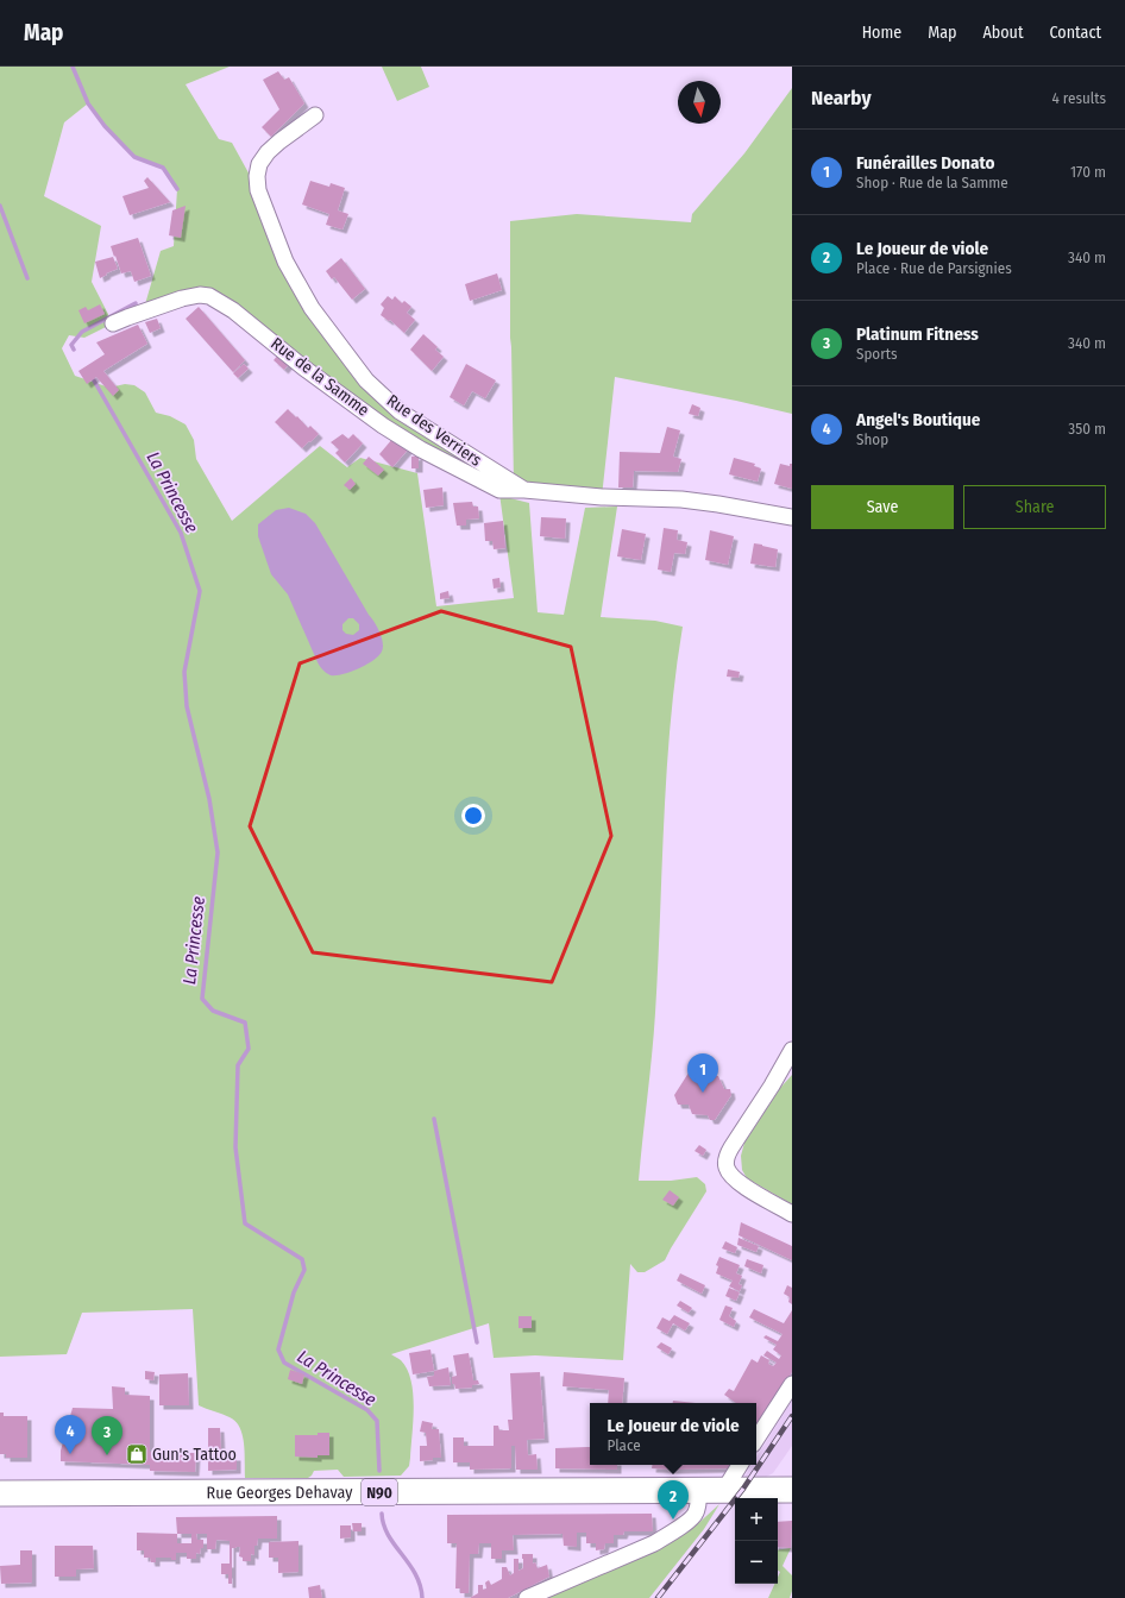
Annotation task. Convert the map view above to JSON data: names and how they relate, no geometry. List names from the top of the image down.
{
  "streets": {
    "main road": ["Rue Georges Dehavay", "N90"],
    "street": ["Rue de la Samme", "Rue des Verriers"]
  },
  "crossings": [
    ["Rue de la Samme", "Rue des Verriers"],
    ["Rue Georges Dehavay", "N90"]
  ],
  "water": ["La Princesse"],
  "places": {
    "shop": ["Gun's Tattoo"]
  },
  "north": "bottom",
  "page": {
    "header": "Map",
    "nav": [
      "Home",
      "Map",
      "About",
      "Contact"
    ],
    "heading": ["Nearby", "4 results"],
    "list": [
      {
        "mark": "1",
        "name": "Funérailles Donato",
        "note": "Shop · Rue de la Samme",
        "value": "170 m"
      },
      {
        "mark": "2",
        "name": "Le Joueur de viole",
        "note": "Place · Rue de Parsignies",
        "value": "340 m"
      },
      {
        "mark": "3",
        "name": "Platinum Fitness",
        "note": "Sports",
        "value": "340 m"
      },
      {
        "mark": "4",
        "name": "Angel's Boutique",
        "note": "Shop",
        "value": "350 m"
      }
    ],
    "buttons": ["Save", "Share"],
    "pins": [
      "1",
      "4",
      "3",
      "2"
    ],
    "popup": ["Le Joueur de viole", "Place"],
    "map_buttons": ["+", "−"]
  }
}
